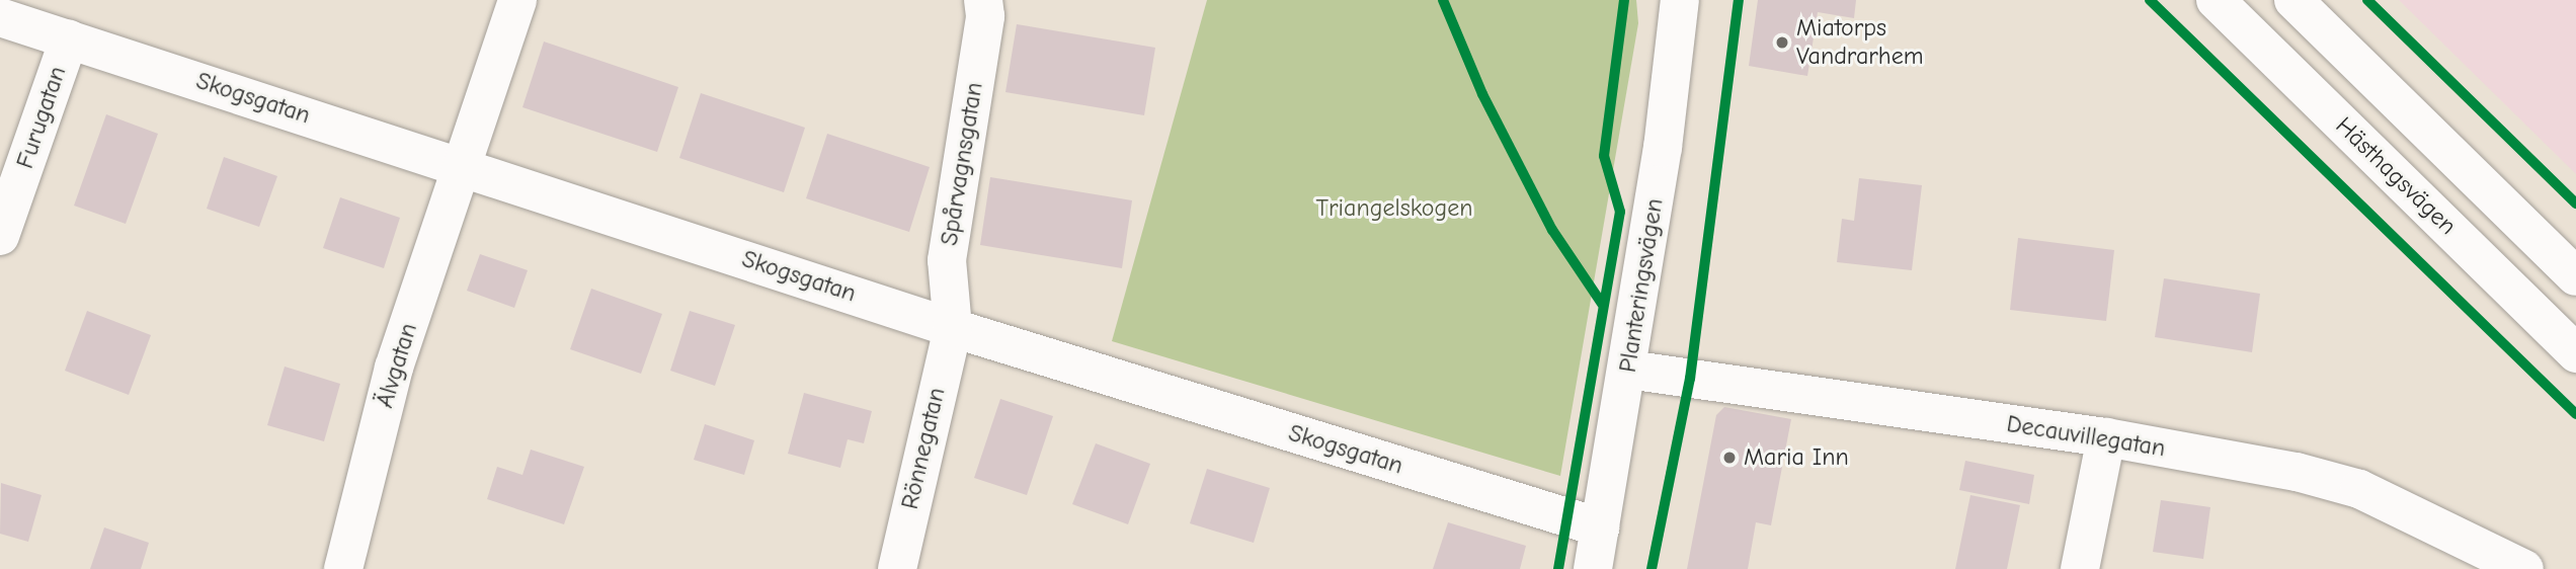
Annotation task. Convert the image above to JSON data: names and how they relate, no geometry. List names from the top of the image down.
{
  "streets": {
    "street": [
      "Skogsgatan",
      "Furugatan",
      "Spårvagnsgatan",
      "Hästhagsvägen",
      "Planteringsvägen",
      "Älvgatan",
      "Decauvillegatan",
      "Rönnegatan"
    ]
  },
  "crossings": [
    ["Skogsgatan", "Furugatan"],
    ["Skogsgatan", "Spårvagnsgatan"],
    ["Skogsgatan", "Planteringsvägen"],
    ["Skogsgatan", "Älvgatan"],
    ["Skogsgatan", "Rönnegatan"],
    ["Spårvagnsgatan", "Rönnegatan"],
    ["Planteringsvägen", "Decauvillegatan"]
  ],
  "parks": ["Triangelskogen"],
  "places": ["Miatorps Vandrarhem", "Maria Inn"]
}
